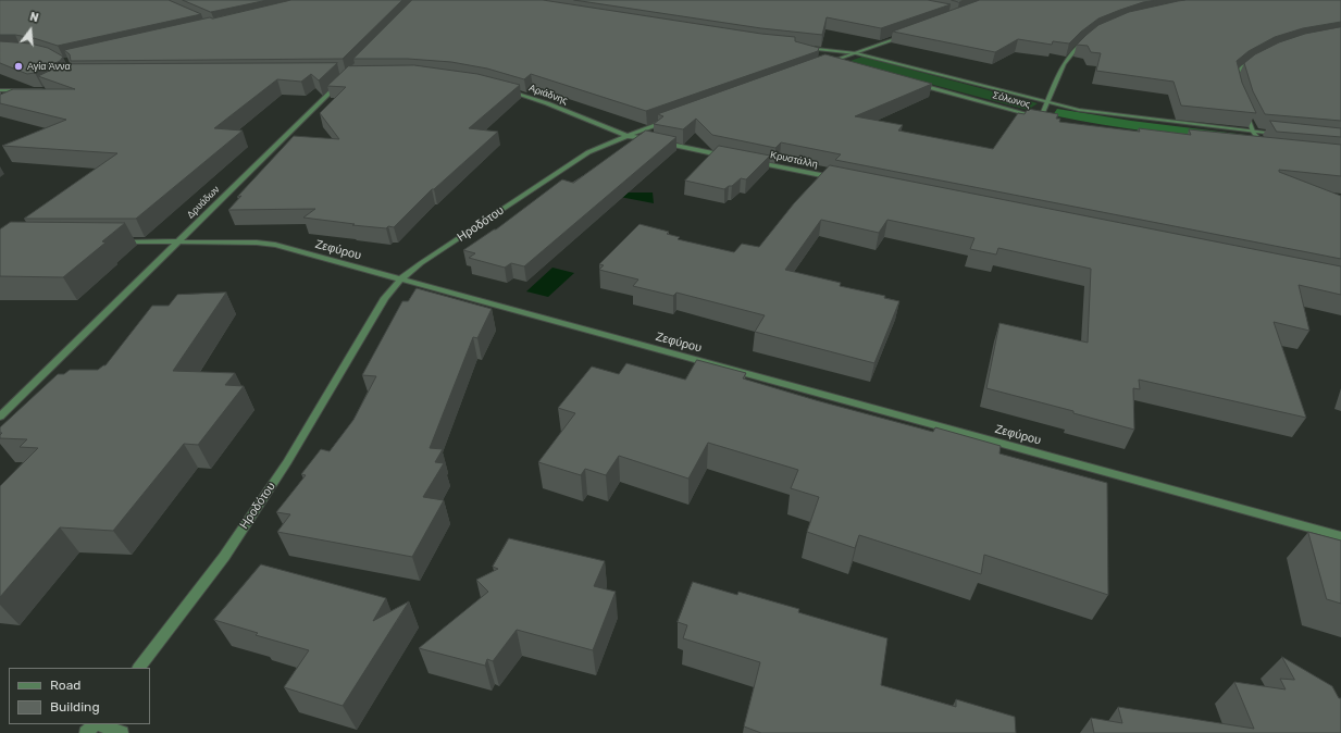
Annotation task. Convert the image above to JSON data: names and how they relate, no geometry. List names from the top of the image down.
{
  "streets": {
    "street": [
      "Αριάδνης",
      "Σόλωνος",
      "Κρυστάλλη",
      "Δρυάδων",
      "Ηροδότου",
      "Ζεφύρου"
    ]
  },
  "crossings": [
    ["Αριάδνης", "Ηροδότου"],
    ["Δρυάδων", "Ζεφύρου"],
    ["Ηροδότου", "Ζεφύρου"]
  ],
  "places": ["Αγία Άννα"],
  "legend": ["Road", "Building"],
  "north": "top"
}
